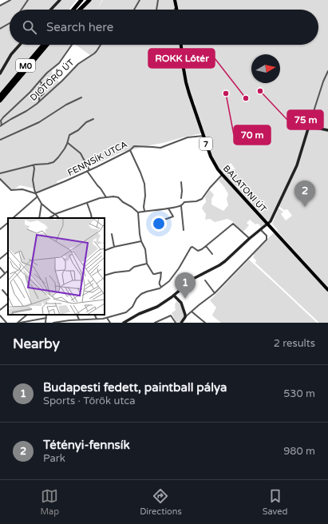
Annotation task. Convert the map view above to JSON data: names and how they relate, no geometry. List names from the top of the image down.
{
  "streets": {
    "highway": ["M0"],
    "main road": ["7", "BALATONI ÚT"],
    "street": ["DIÓTÖRŐ ÚT", "FENNSÍK UTCA"]
  },
  "crossings": [
    ["FENNSÍK UTCA", "BALATONI ÚT"]
  ],
  "places": ["75 m", "70 m", "ROKK Lőtér"],
  "north": "right",
  "page": {
    "search": "Search here",
    "pins": ["2", "1"],
    "heading": ["Nearby", "2 results"],
    "list": [
      {
        "mark": "1",
        "name": "Budapesti fedett, paintball pálya",
        "note": "Sports · Török utca",
        "value": "530 m"
      },
      {
        "mark": "2",
        "name": "Tétényi-fennsík",
        "note": "Park",
        "value": "980 m"
      }
    ],
    "nav": ["Map", "Directions", "Saved"]
  }
}
